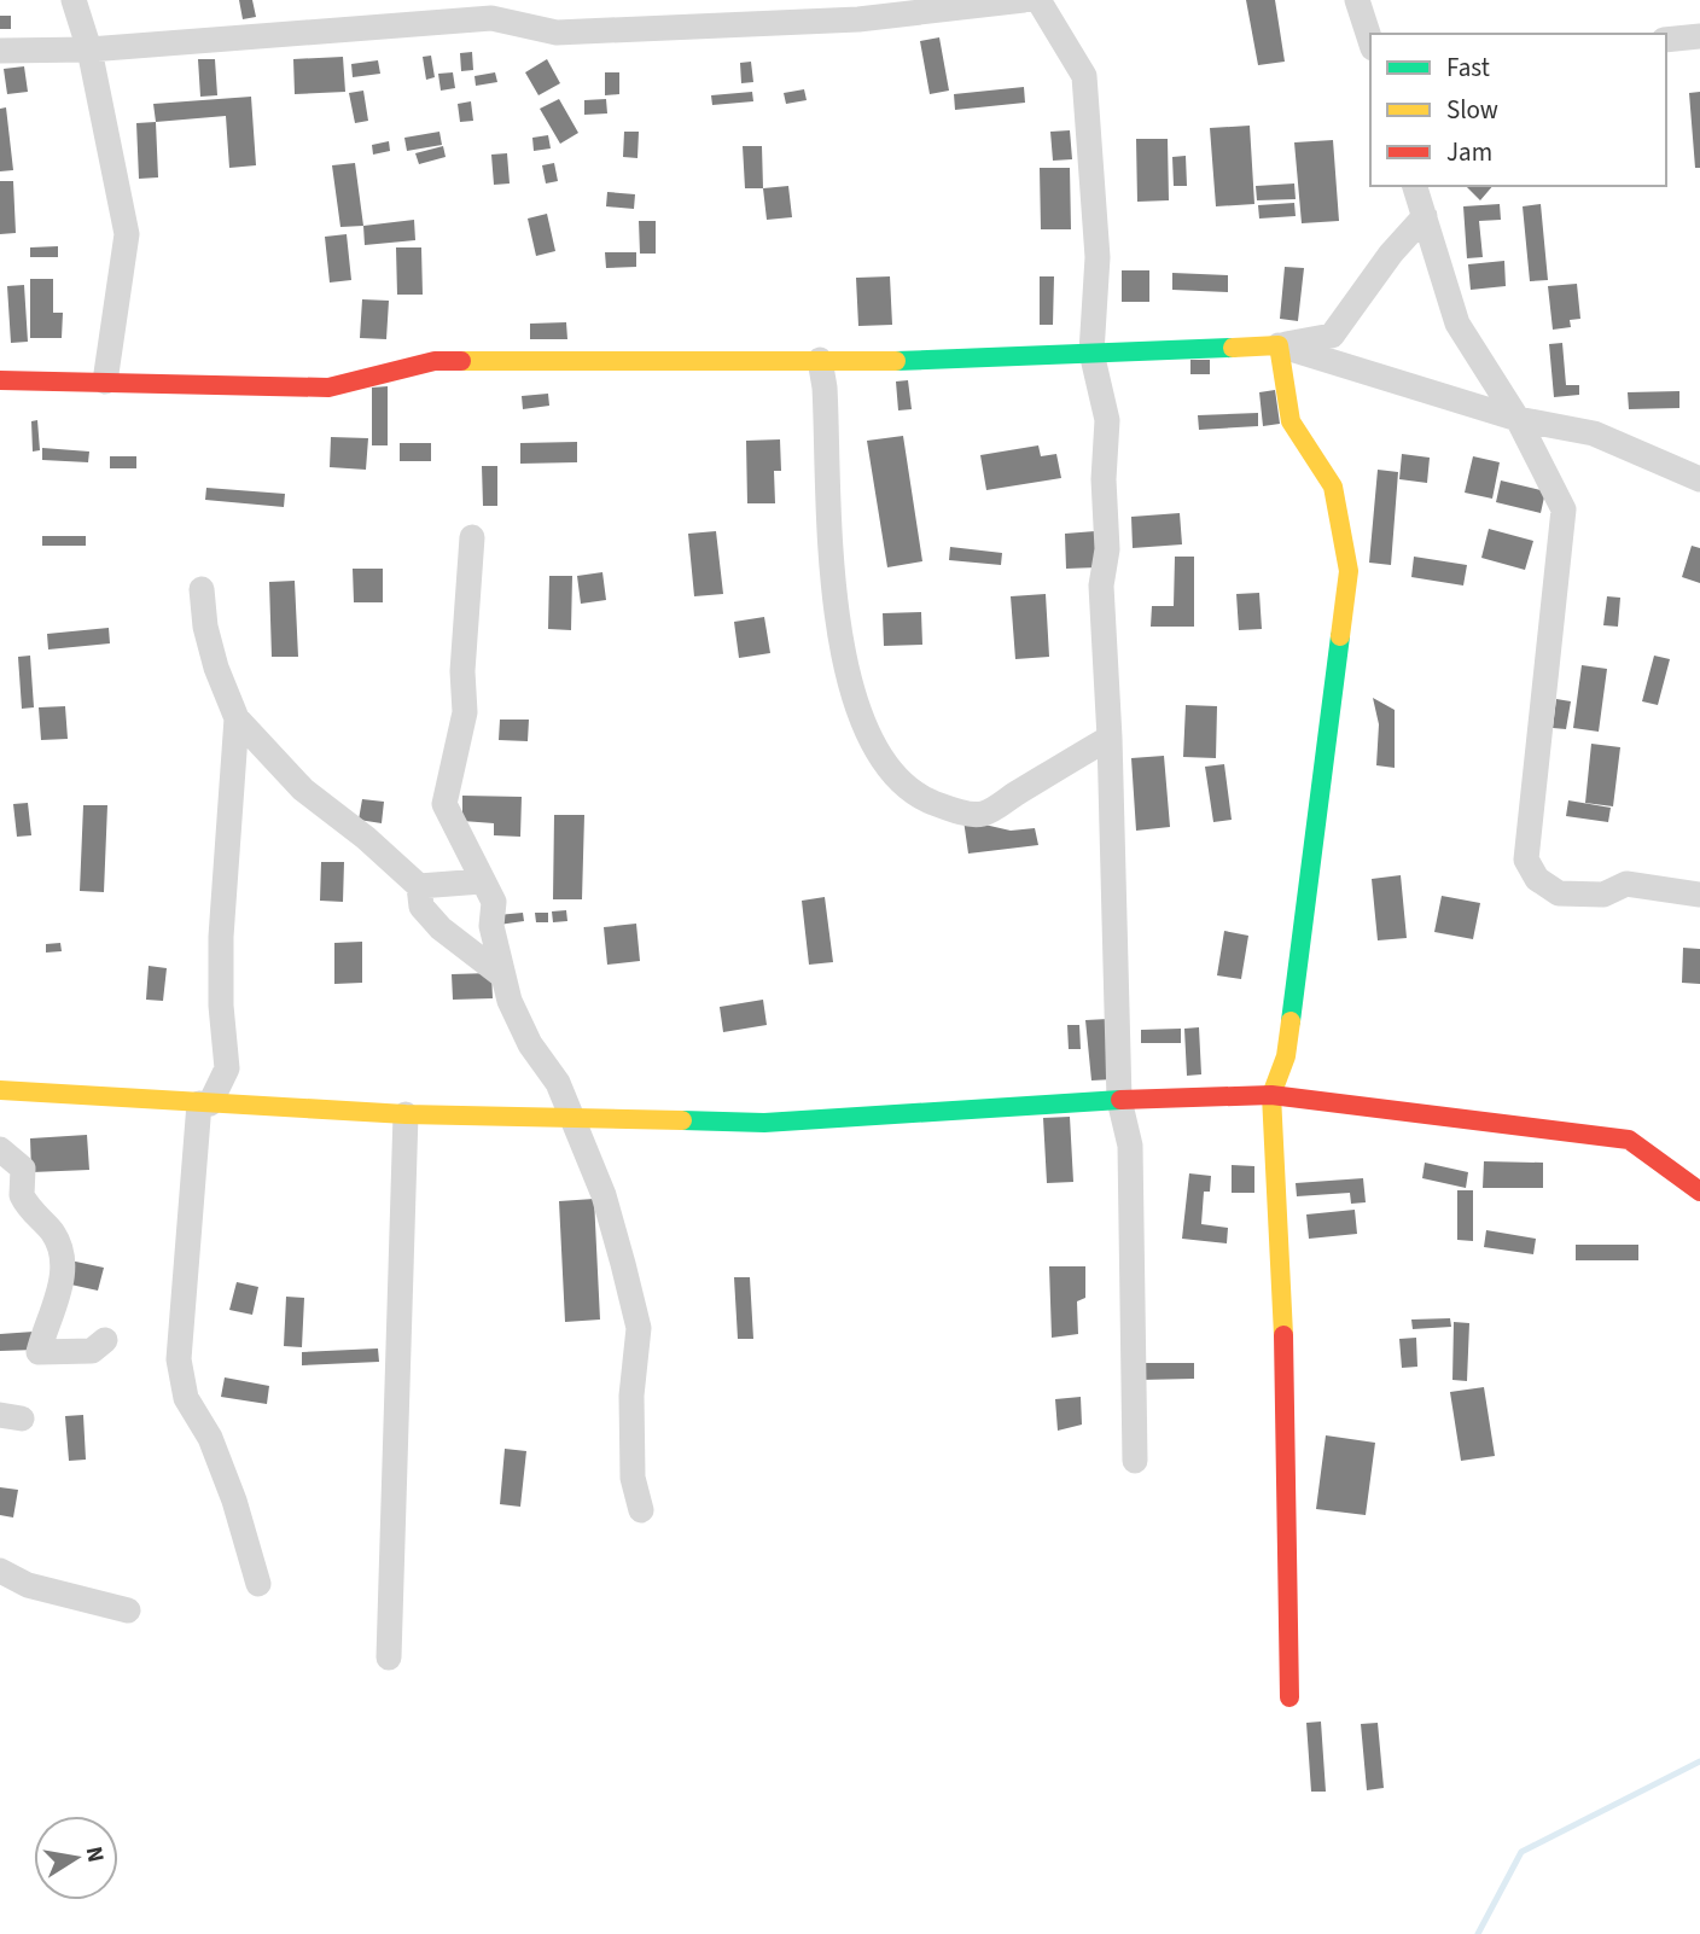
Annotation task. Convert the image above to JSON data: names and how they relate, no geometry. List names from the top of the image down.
{
  "legend": ["Fast", "Slow", "Jam"],
  "north": "right"
}
